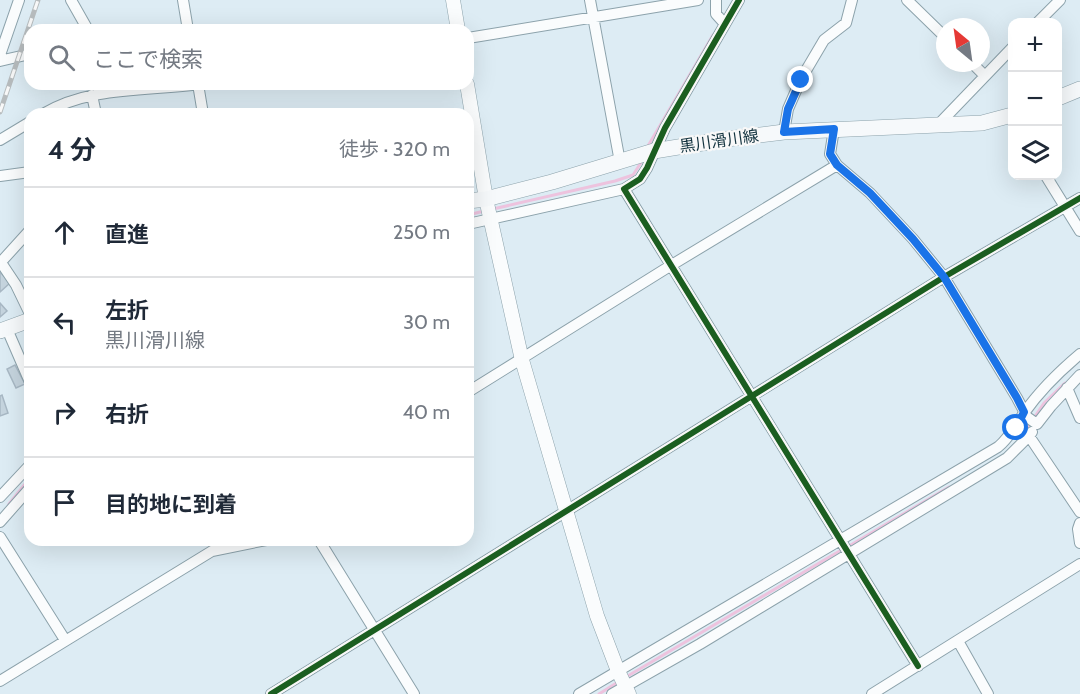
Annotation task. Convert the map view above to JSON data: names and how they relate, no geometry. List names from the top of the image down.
{
  "streets": {
    "main road": ["黒川滑川線"]
  },
  "north": "top left",
  "page": {
    "map_buttons": ["+", "−"],
    "search": "ここで検索",
    "heading": ["4 分", "徒歩 · 320 m"],
    "list": [
      ["直進", "250 m"],
      ["左折", "黒川滑川線", "30 m"],
      ["右折", "40 m"],
      "目的地に到着"
    ]
  }
}
